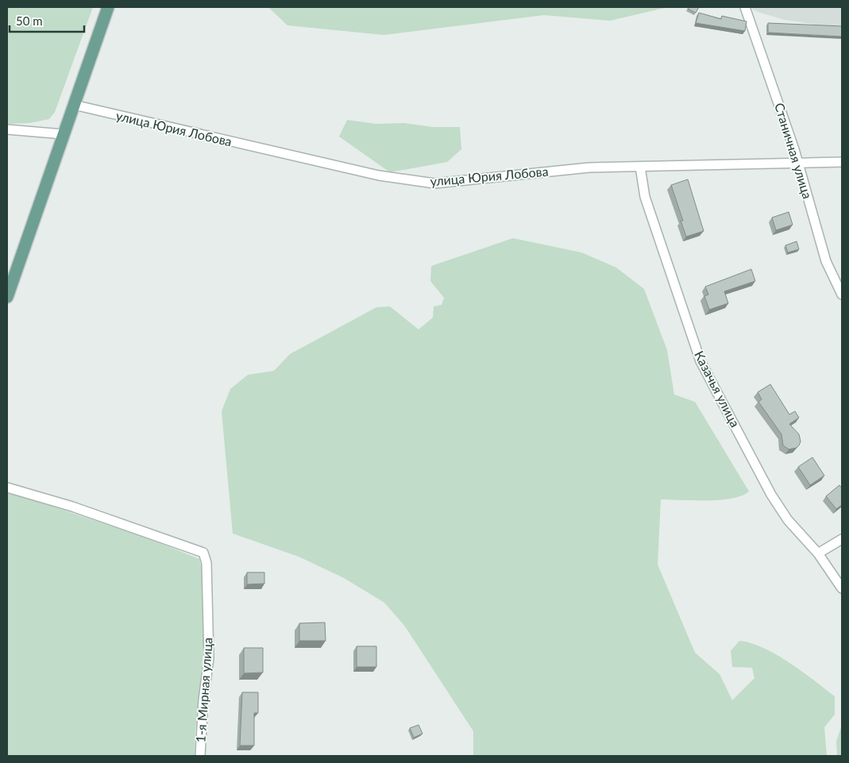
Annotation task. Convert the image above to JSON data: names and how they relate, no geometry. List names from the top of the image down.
{
  "streets": {
    "street": [
      "улица Юрия Лобова",
      "Станичная улица",
      "Казачья улица",
      "1-я Мирная улица"
    ]
  },
  "crossings": [
    ["улица Юрия Лобова", "Станичная улица"],
    ["улица Юрия Лобова", "Казачья улица"]
  ],
  "scale_bar": "50 m"
}
